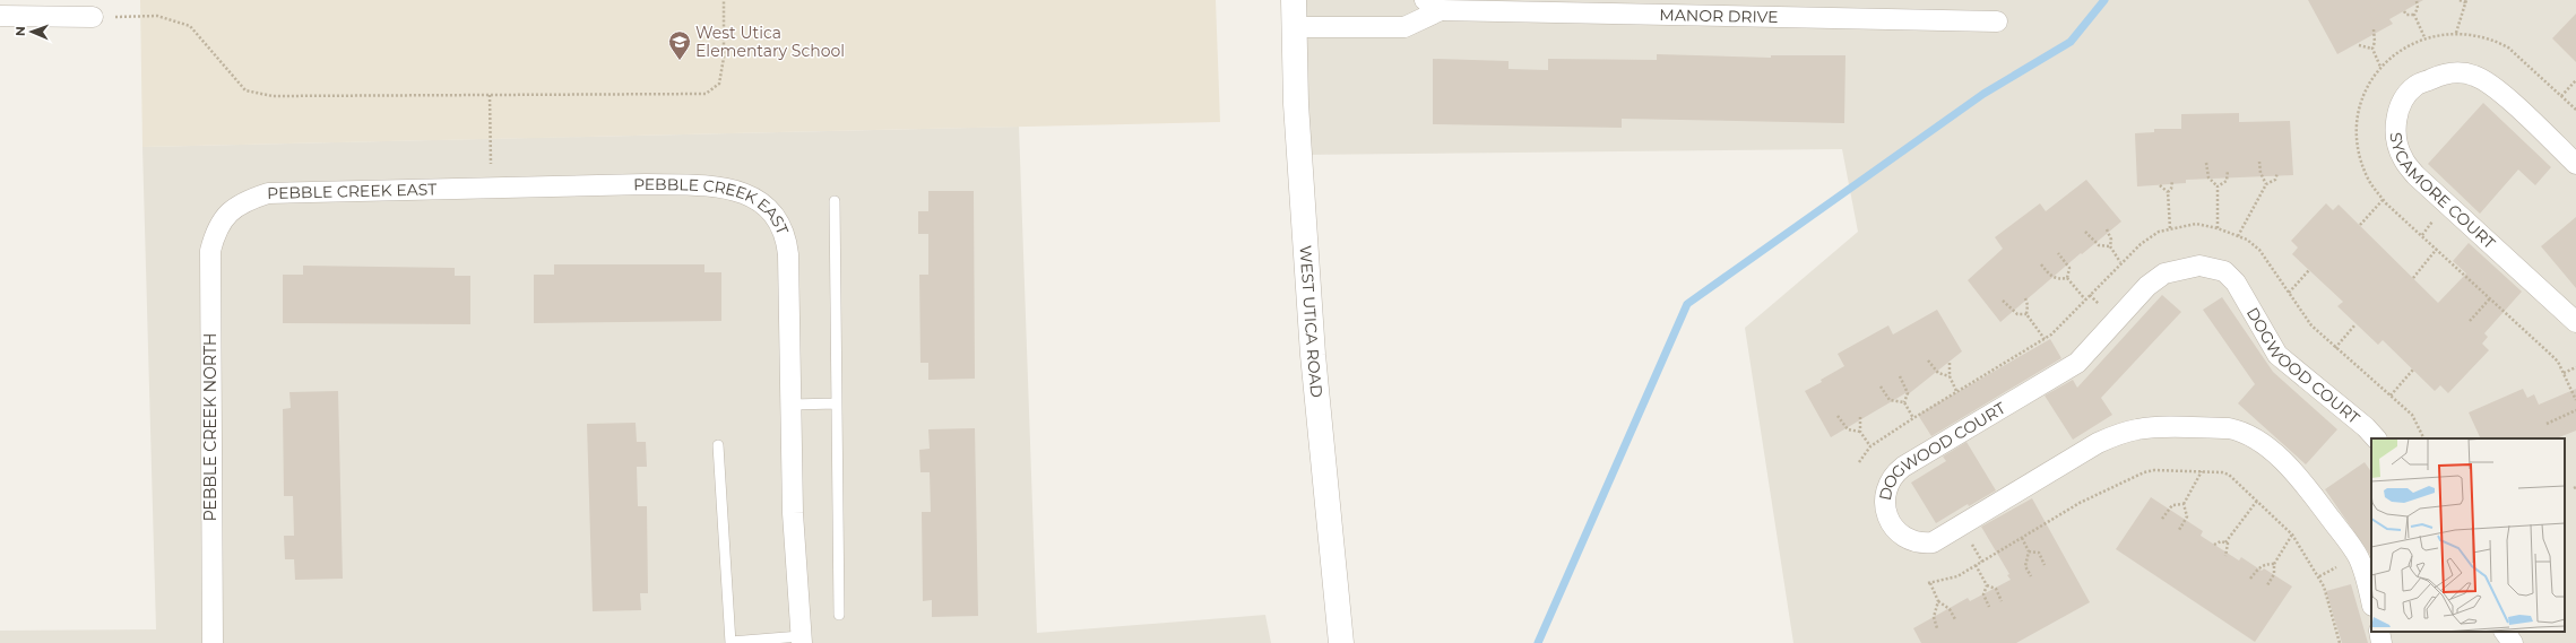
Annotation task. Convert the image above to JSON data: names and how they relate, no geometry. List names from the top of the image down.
{
  "streets": {
    "street": [
      "MANOR DRIVE",
      "SYCAMORE COURT",
      "PEBBLE CREEK EAST",
      "WEST UTICA ROAD",
      "DOGWOOD COURT",
      "PEBBLE CREEK NORTH"
    ]
  },
  "crossings": [
    ["MANOR DRIVE", "WEST UTICA ROAD"],
    ["PEBBLE CREEK EAST", "PEBBLE CREEK NORTH"]
  ],
  "places": {
    "school or university": ["West Utica Elementary School"]
  },
  "north": "left"
}
